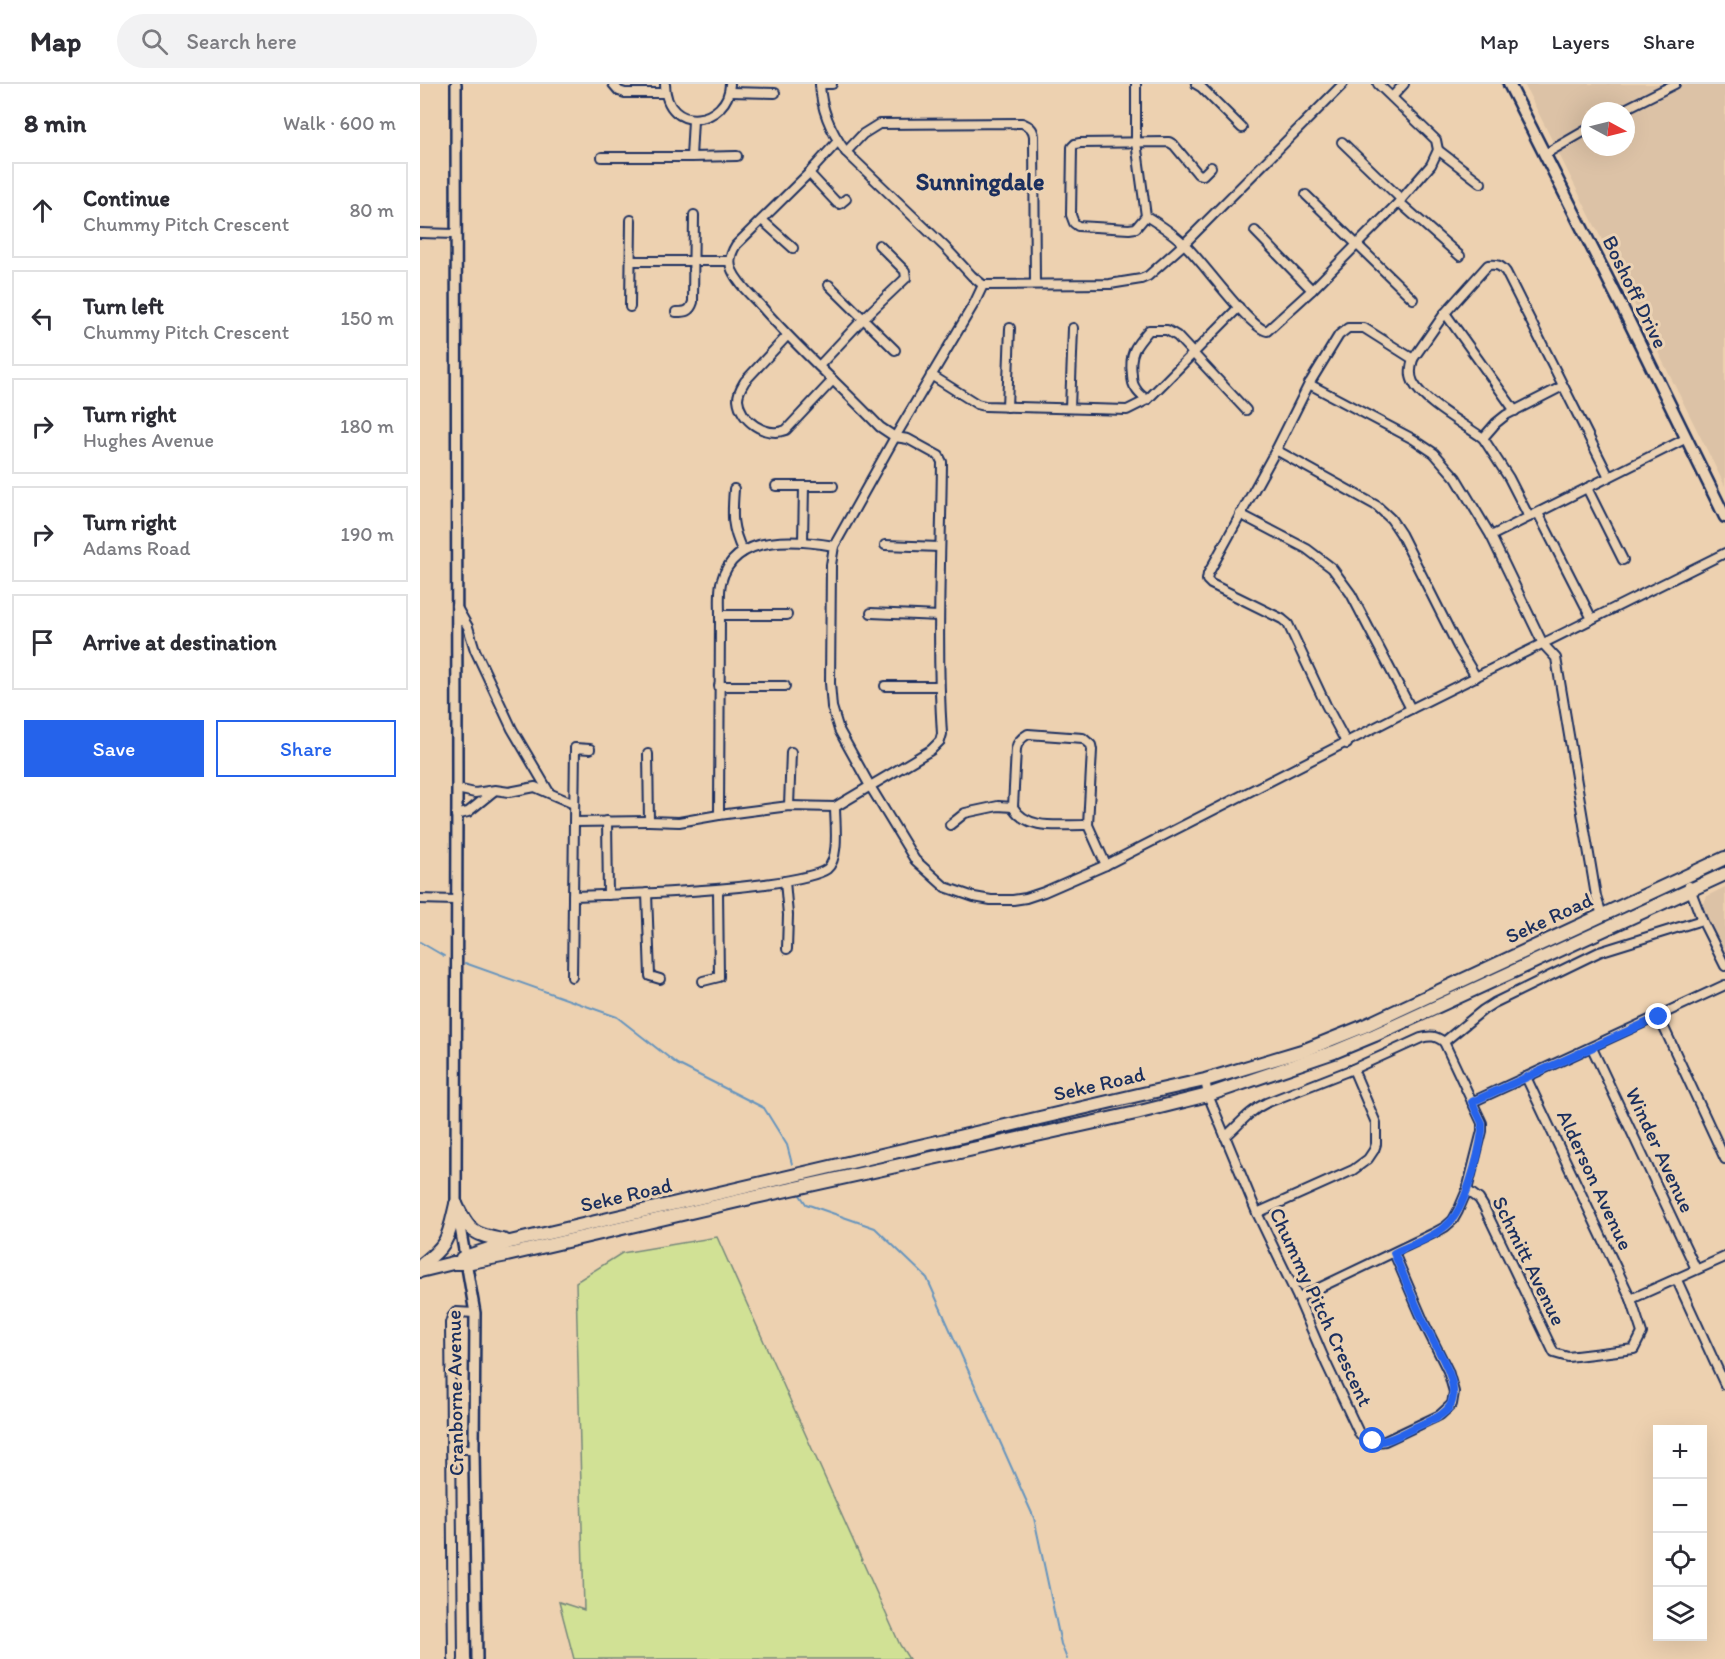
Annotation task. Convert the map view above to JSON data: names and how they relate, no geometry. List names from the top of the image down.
{
  "streets": {
    "main road": ["Boshoff Drive", "Seke Road"],
    "street": [
      "Winder Avenue",
      "Alderson Avenue",
      "Schmitt Avenue",
      "Chummy Pitch Crescent",
      "Cranborne Avenue"
    ]
  },
  "crossings": [
    ["Seke Road", "Chummy Pitch Crescent"],
    ["Seke Road", "Cranborne Avenue"],
    ["Alderson Avenue", "Schmitt Avenue"]
  ],
  "districts": ["Sunningdale"],
  "north": "right",
  "page": {
    "header": "Map",
    "search": "Search here",
    "nav": ["Map", "Layers", "Share"],
    "heading": ["8 min", "Walk · 600 m"],
    "list": [
      ["Continue", "Chummy Pitch Crescent", "80 m"],
      ["Turn left", "Chummy Pitch Crescent", "150 m"],
      ["Turn right", "Hughes Avenue", "180 m"],
      ["Turn right", "Adams Road", "190 m"],
      "Arrive at destination"
    ],
    "buttons": ["Save", "Share"],
    "map_buttons": ["+", "−"]
  }
}
